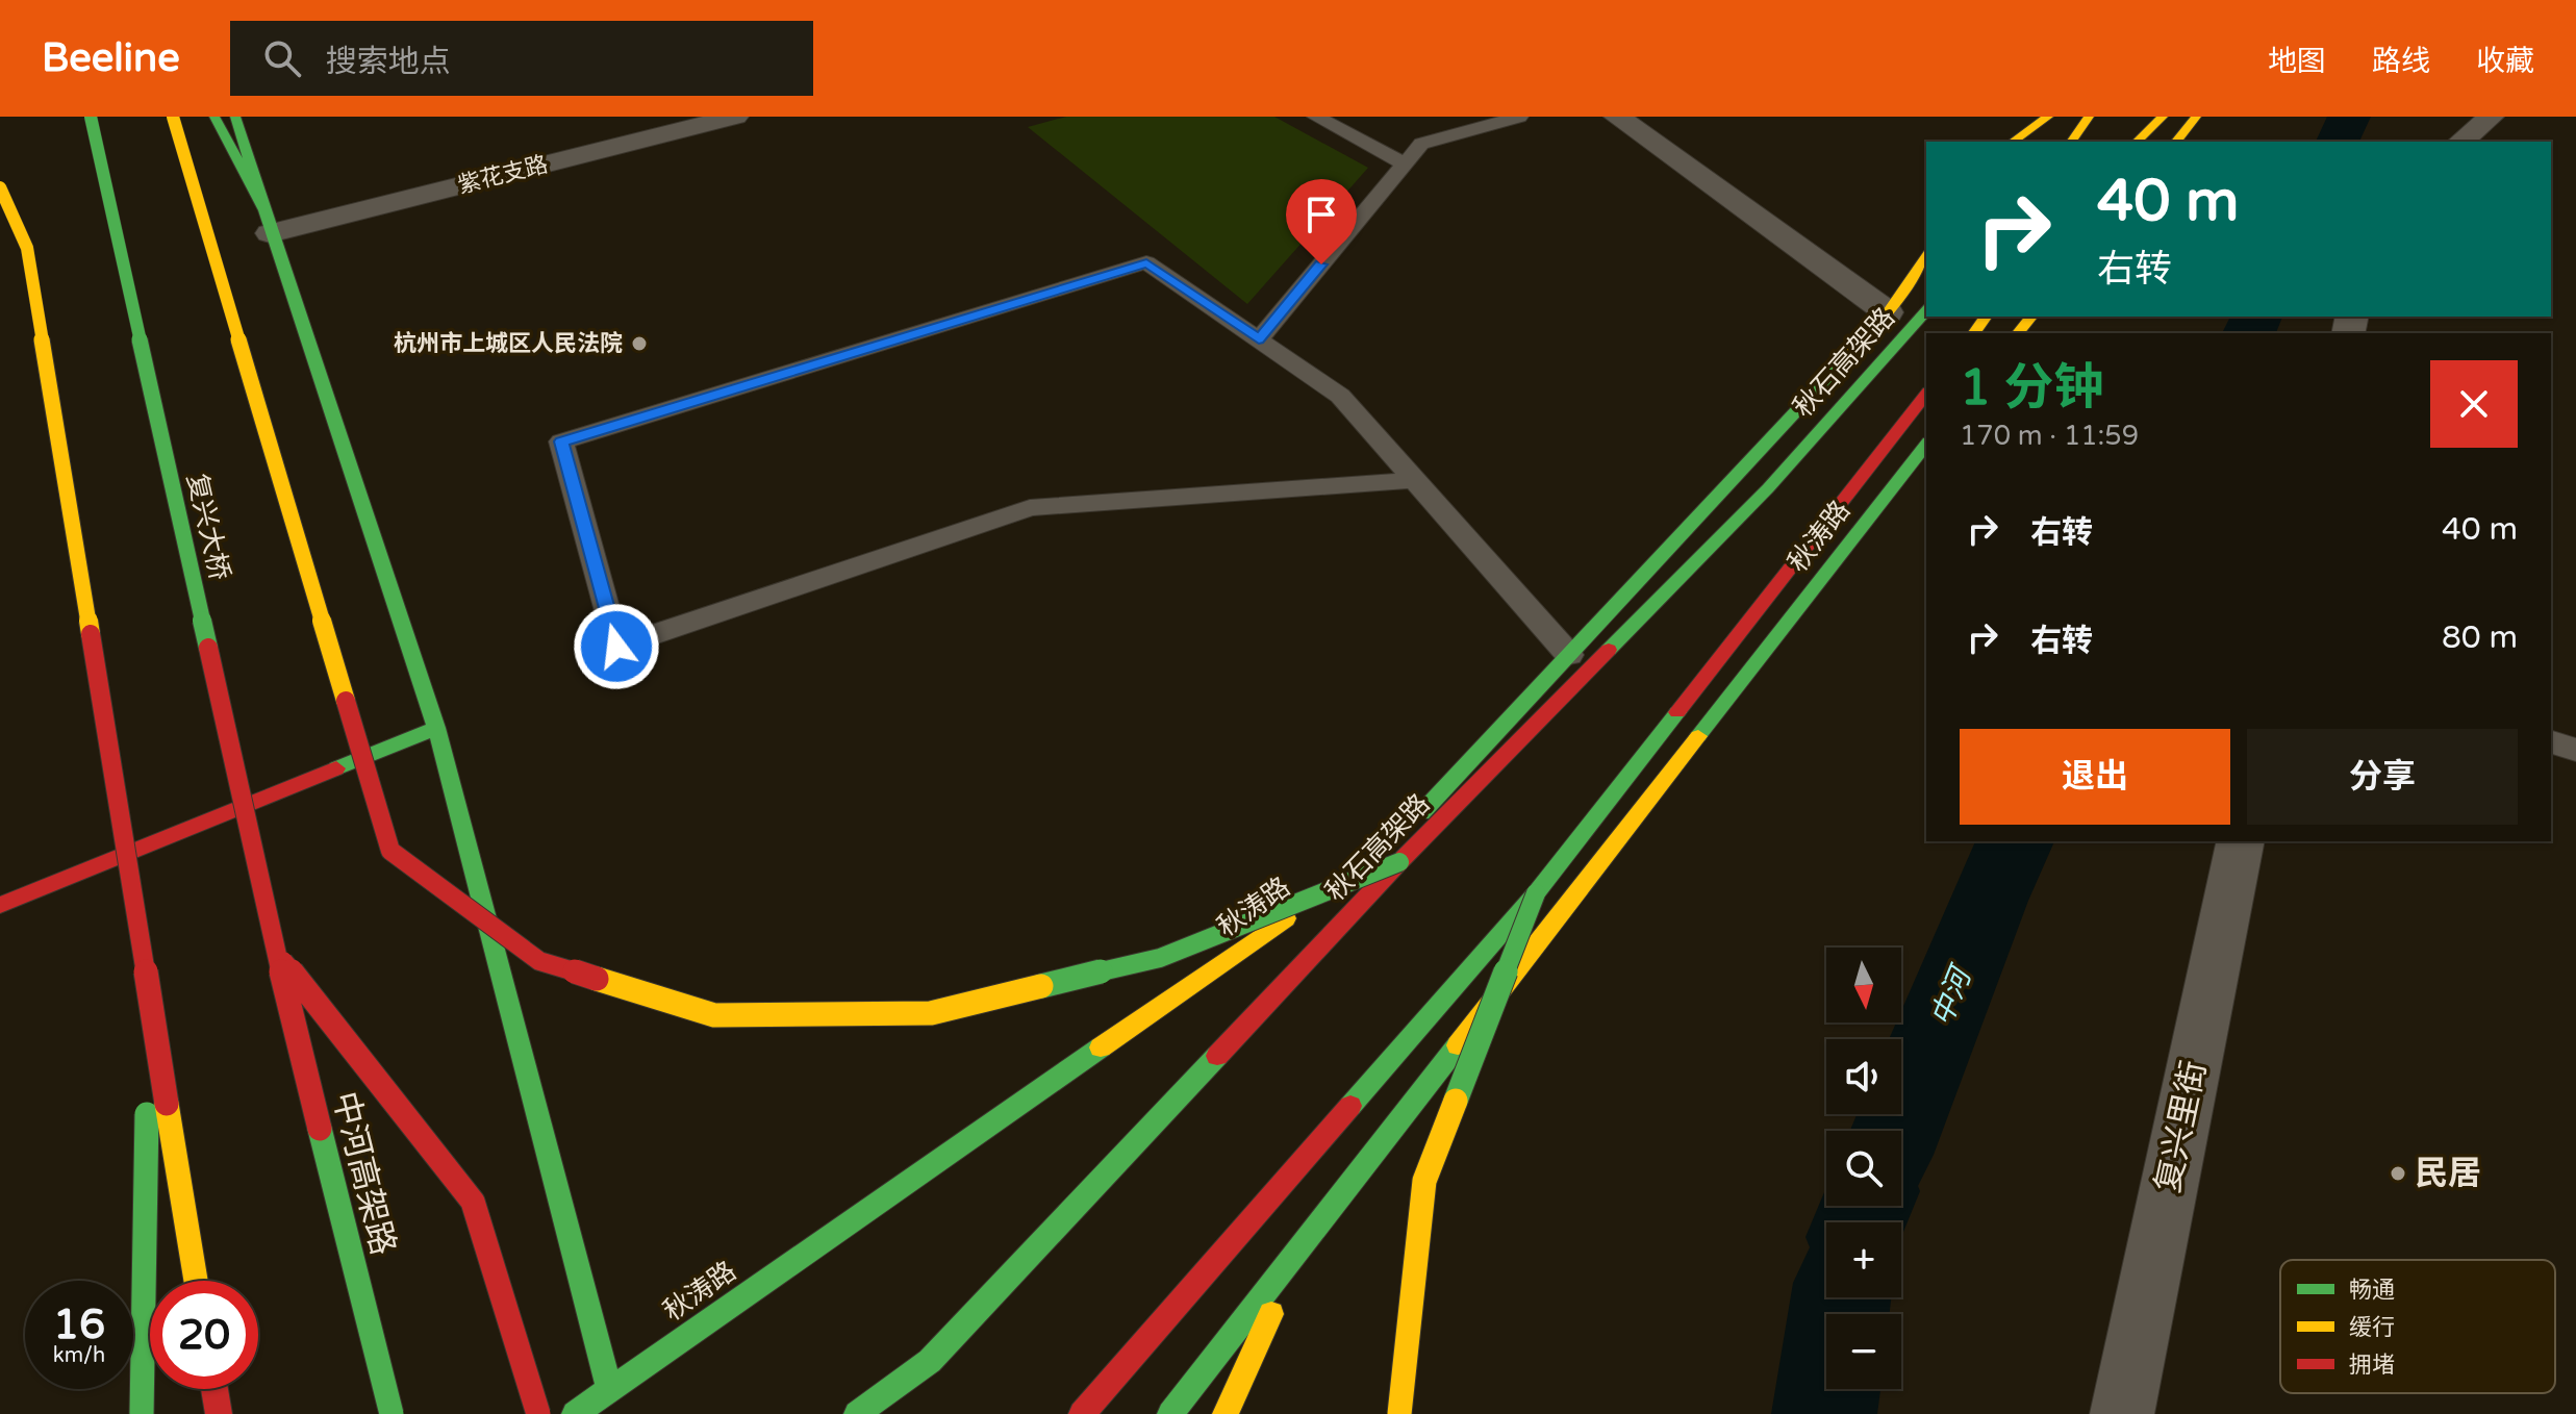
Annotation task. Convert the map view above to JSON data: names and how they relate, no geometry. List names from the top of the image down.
{
  "streets": {
    "main road": [
      "秋石高架路",
      "复兴大桥",
      "秋涛路",
      "中河高架路"
    ],
    "street": ["紫花支路", "复兴里街"]
  },
  "crossings": [
    ["复兴大桥", "中河高架路"]
  ],
  "water": ["中河"],
  "places": ["杭州市上城区人民法院", "民居"],
  "legend": ["畅通", "缓行", "拥堵"],
  "north": "bottom",
  "page": {
    "header": "Beeline",
    "search": "搜索地点",
    "nav": ["地图", "路线", "收藏"],
    "turn": ["40 m", "右转"],
    "heading": ["1 分钟", "170 m · 11:59"],
    "list": [
      {
        "name": "右转",
        "value": "40 m"
      },
      {
        "name": "右转",
        "value": "80 m"
      }
    ],
    "buttons": ["退出", "分享"],
    "map_buttons": ["+", "−"],
    "speed": "16 km/h",
    "limit": "20"
  }
}
